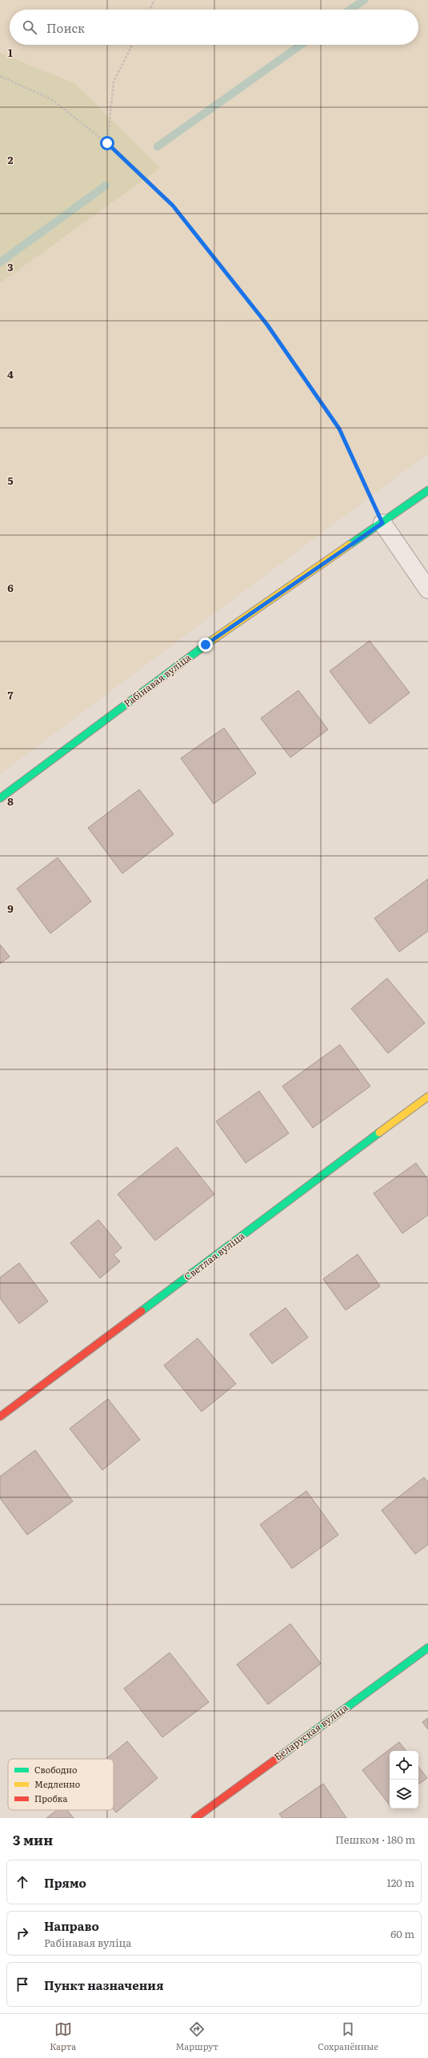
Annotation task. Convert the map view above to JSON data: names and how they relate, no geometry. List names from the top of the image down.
{
  "streets": {
    "street": ["Рабінавая вуліца", "Светлая вуліца", "Беларуская вуліца"]
  },
  "legend": ["Свободно", "Медленно", "Пробка"],
  "page": {
    "search": "Поиск",
    "heading": ["3 мин", "Пешком · 180 m"],
    "list": [
      ["Прямо", "120 m"],
      ["Направо", "Рабінавая вуліца", "60 m"],
      "Пункт назначения"
    ],
    "nav": ["Карта", "Маршрут", "Сохранённые"]
  },
  "grid": {
    "rows": [
      "1",
      "2",
      "3",
      "4",
      "5",
      "6",
      "7",
      "8",
      "9"
    ]
  }
}
